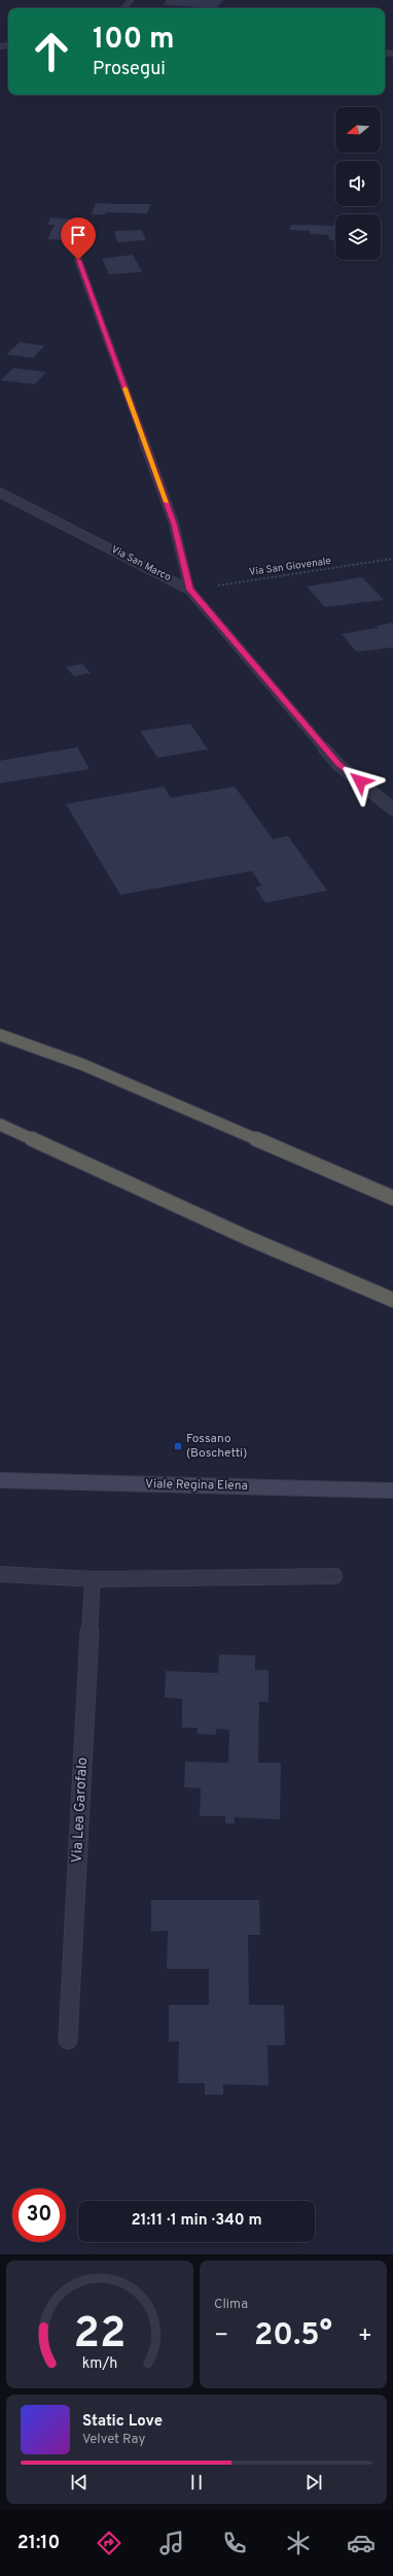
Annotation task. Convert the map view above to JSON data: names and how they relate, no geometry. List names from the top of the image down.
{
  "streets": {
    "main road": ["Viale Regina Elena"],
    "street": ["Via San Marco", "Via Lea Garofalo"],
    "path": ["Via San Giovenale"]
  },
  "crossings": [
    ["Via San Marco", "Via San Giovenale"]
  ],
  "places": {
    "transit": ["Fossano (Boschetti)"]
  },
  "north": "left",
  "page": {
    "turn": ["100 m", "Prosegui"],
    "limit": "30",
    "trip": "21:11 · 1 min · 340 m",
    "tile": "Clima",
    "heat": ["−", "20.5°", "+"],
    "song": ["Static Love", "Velvet Ray"],
    "tabs": "21:10",
    "gauge": ["22", "km/h"]
  }
}
